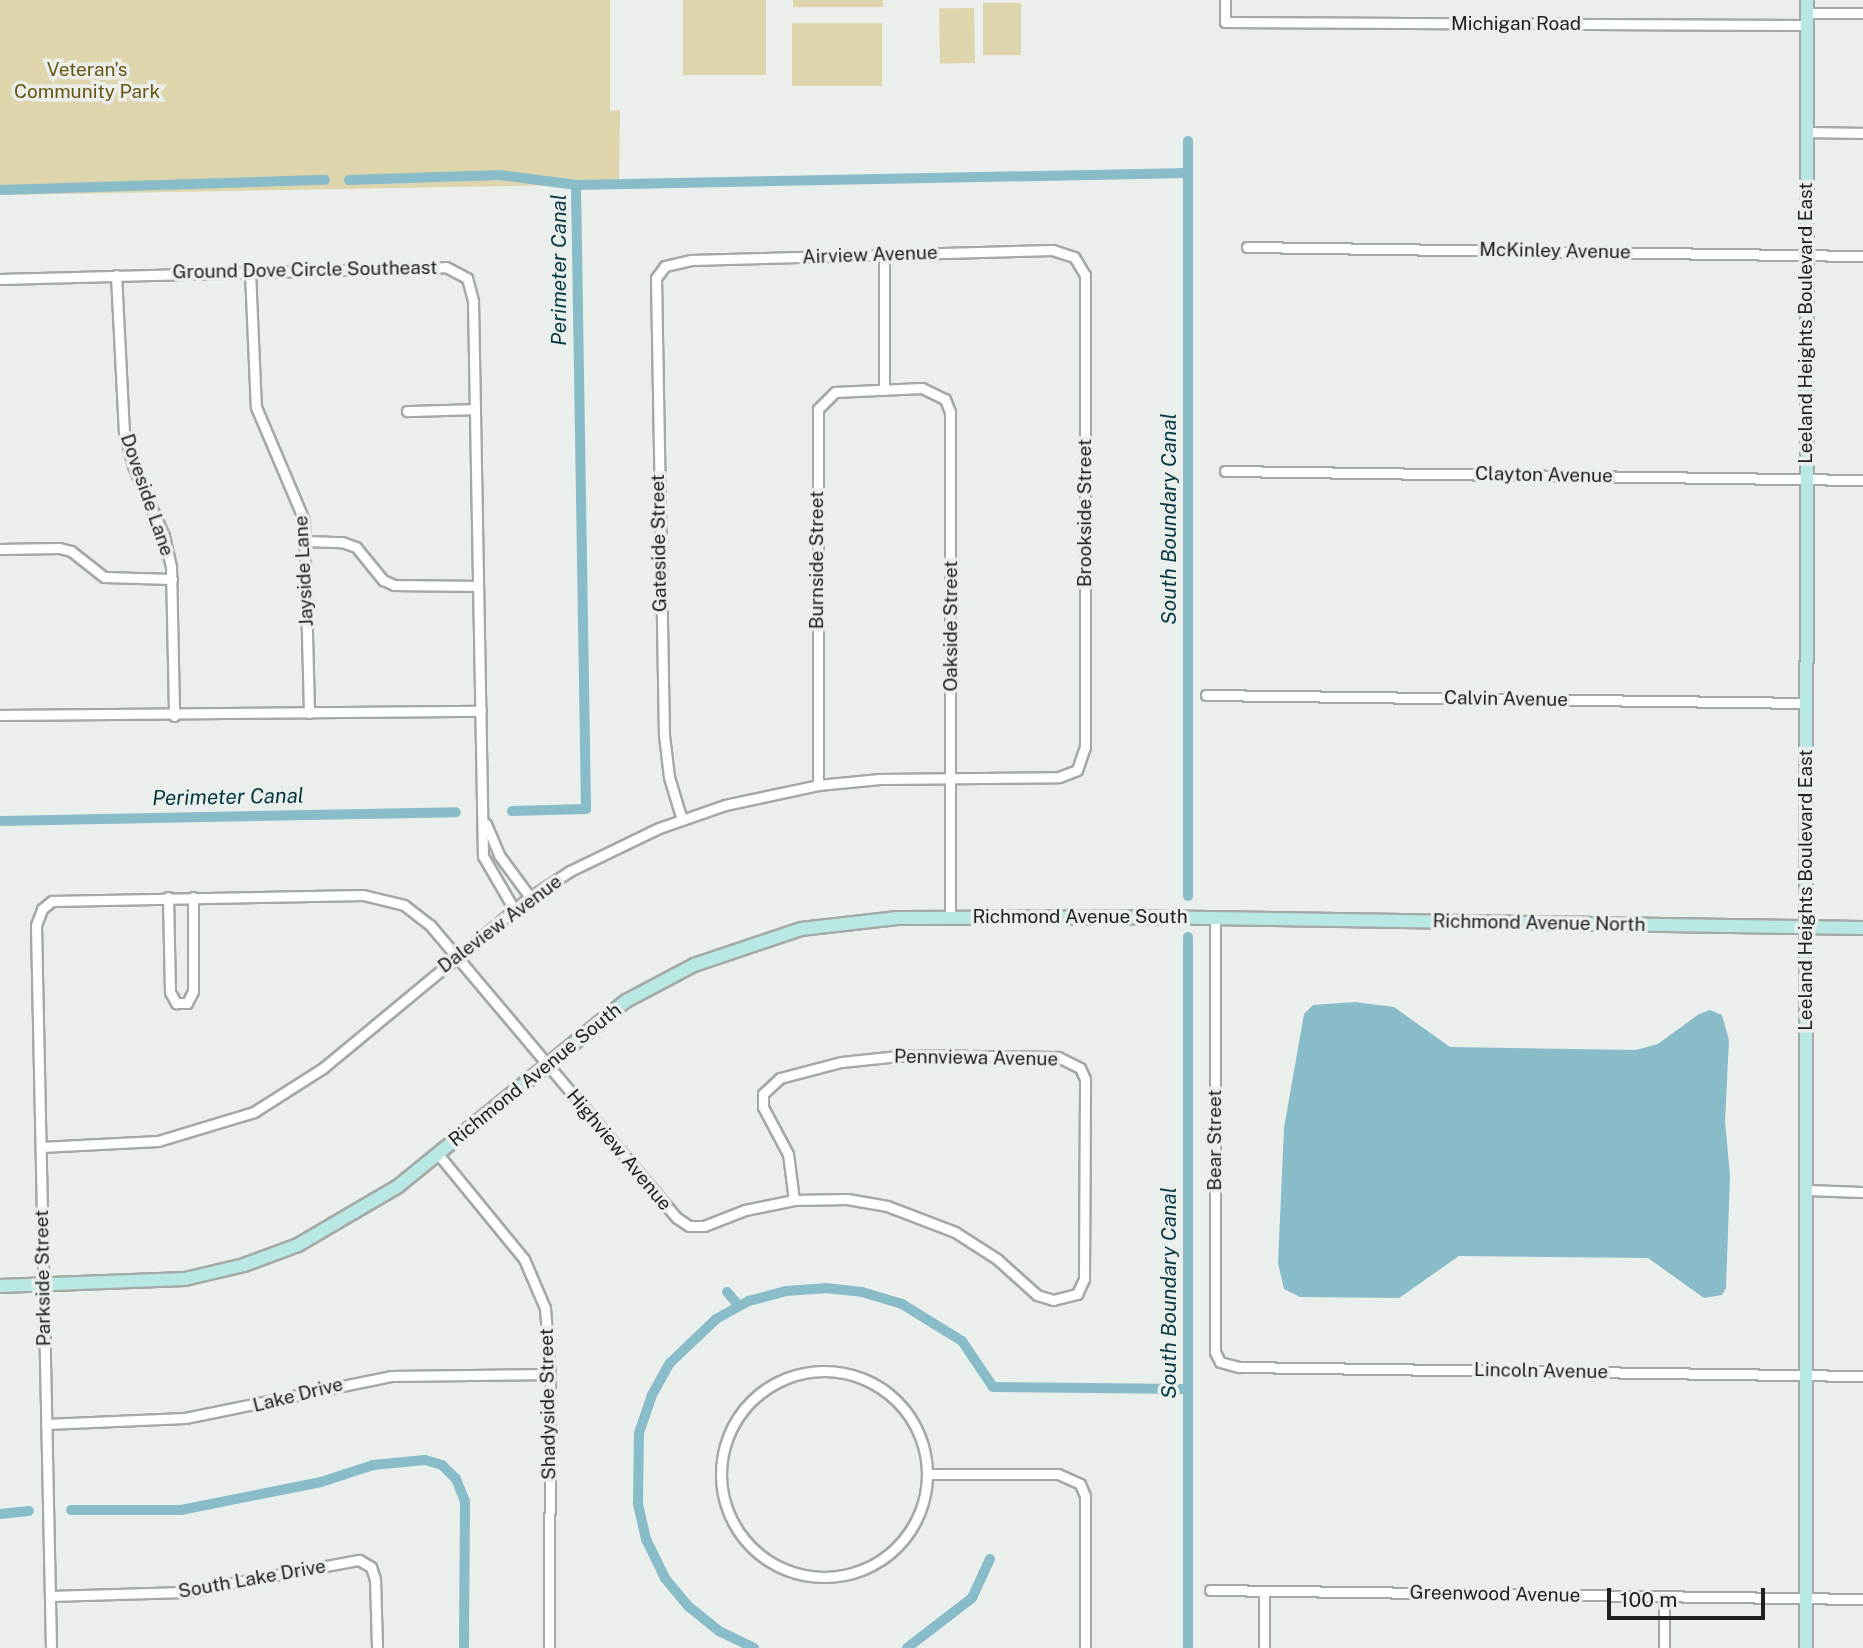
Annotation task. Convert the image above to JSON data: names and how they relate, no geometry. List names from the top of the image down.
{
  "streets": {
    "street": [
      "Michigan Road",
      "McKinley Avenue",
      "Airview Avenue",
      "Ground Dove Circle Southeast",
      "Leeland Heights Boulevard East",
      "Clayton Avenue",
      "Doveside Lane",
      "Brookside Street",
      "Gateside Street",
      "Burnside Street",
      "Jayside Lane",
      "Oakside Street",
      "Calvin Avenue",
      "Richmond Avenue South",
      "Richmond Avenue North",
      "Daleview Avenue",
      "Pennviewa Avenue",
      "Bear Street",
      "Highview Avenue",
      "Parkside Street",
      "Lincoln Avenue",
      "Lake Drive",
      "Shadyside Street",
      "South Lake Drive",
      "Greenwood Avenue"
    ]
  },
  "crossings": [
    ["Michigan Road", "Leeland Heights Boulevard East"],
    ["McKinley Avenue", "Leeland Heights Boulevard East"],
    ["Airview Avenue", "Brookside Street"],
    ["Airview Avenue", "Gateside Street"],
    ["Ground Dove Circle Southeast", "Doveside Lane"],
    ["Ground Dove Circle Southeast", "Jayside Lane"],
    ["Ground Dove Circle Southeast", "Daleview Avenue"],
    ["Leeland Heights Boulevard East", "Clayton Avenue"],
    ["Leeland Heights Boulevard East", "Calvin Avenue"],
    ["Leeland Heights Boulevard East", "Richmond Avenue North"],
    ["Leeland Heights Boulevard East", "Lincoln Avenue"],
    ["Leeland Heights Boulevard East", "Greenwood Avenue"],
    ["Brookside Street", "Daleview Avenue"],
    ["Gateside Street", "Daleview Avenue"],
    ["Burnside Street", "Oakside Street"],
    ["Burnside Street", "Daleview Avenue"],
    ["Oakside Street", "Richmond Avenue South"],
    ["Oakside Street", "Daleview Avenue"],
    ["Richmond Avenue South", "Richmond Avenue North"],
    ["Richmond Avenue South", "Bear Street"],
    ["Richmond Avenue South", "Highview Avenue"],
    ["Richmond Avenue South", "Parkside Street"],
    ["Richmond Avenue South", "Shadyside Street"],
    ["Richmond Avenue North", "Bear Street"],
    ["Daleview Avenue", "Highview Avenue"],
    ["Daleview Avenue", "Parkside Street"],
    ["Pennviewa Avenue", "Highview Avenue"],
    ["Bear Street", "Lincoln Avenue"],
    ["Highview Avenue", "Parkside Street"],
    ["Parkside Street", "Lake Drive"],
    ["Parkside Street", "South Lake Drive"],
    ["Lake Drive", "Shadyside Street"]
  ],
  "water": ["Perimeter Canal", "South Boundary Canal"],
  "parks": ["Veteran's Community Park"],
  "scale_bar": "100 m"
}
